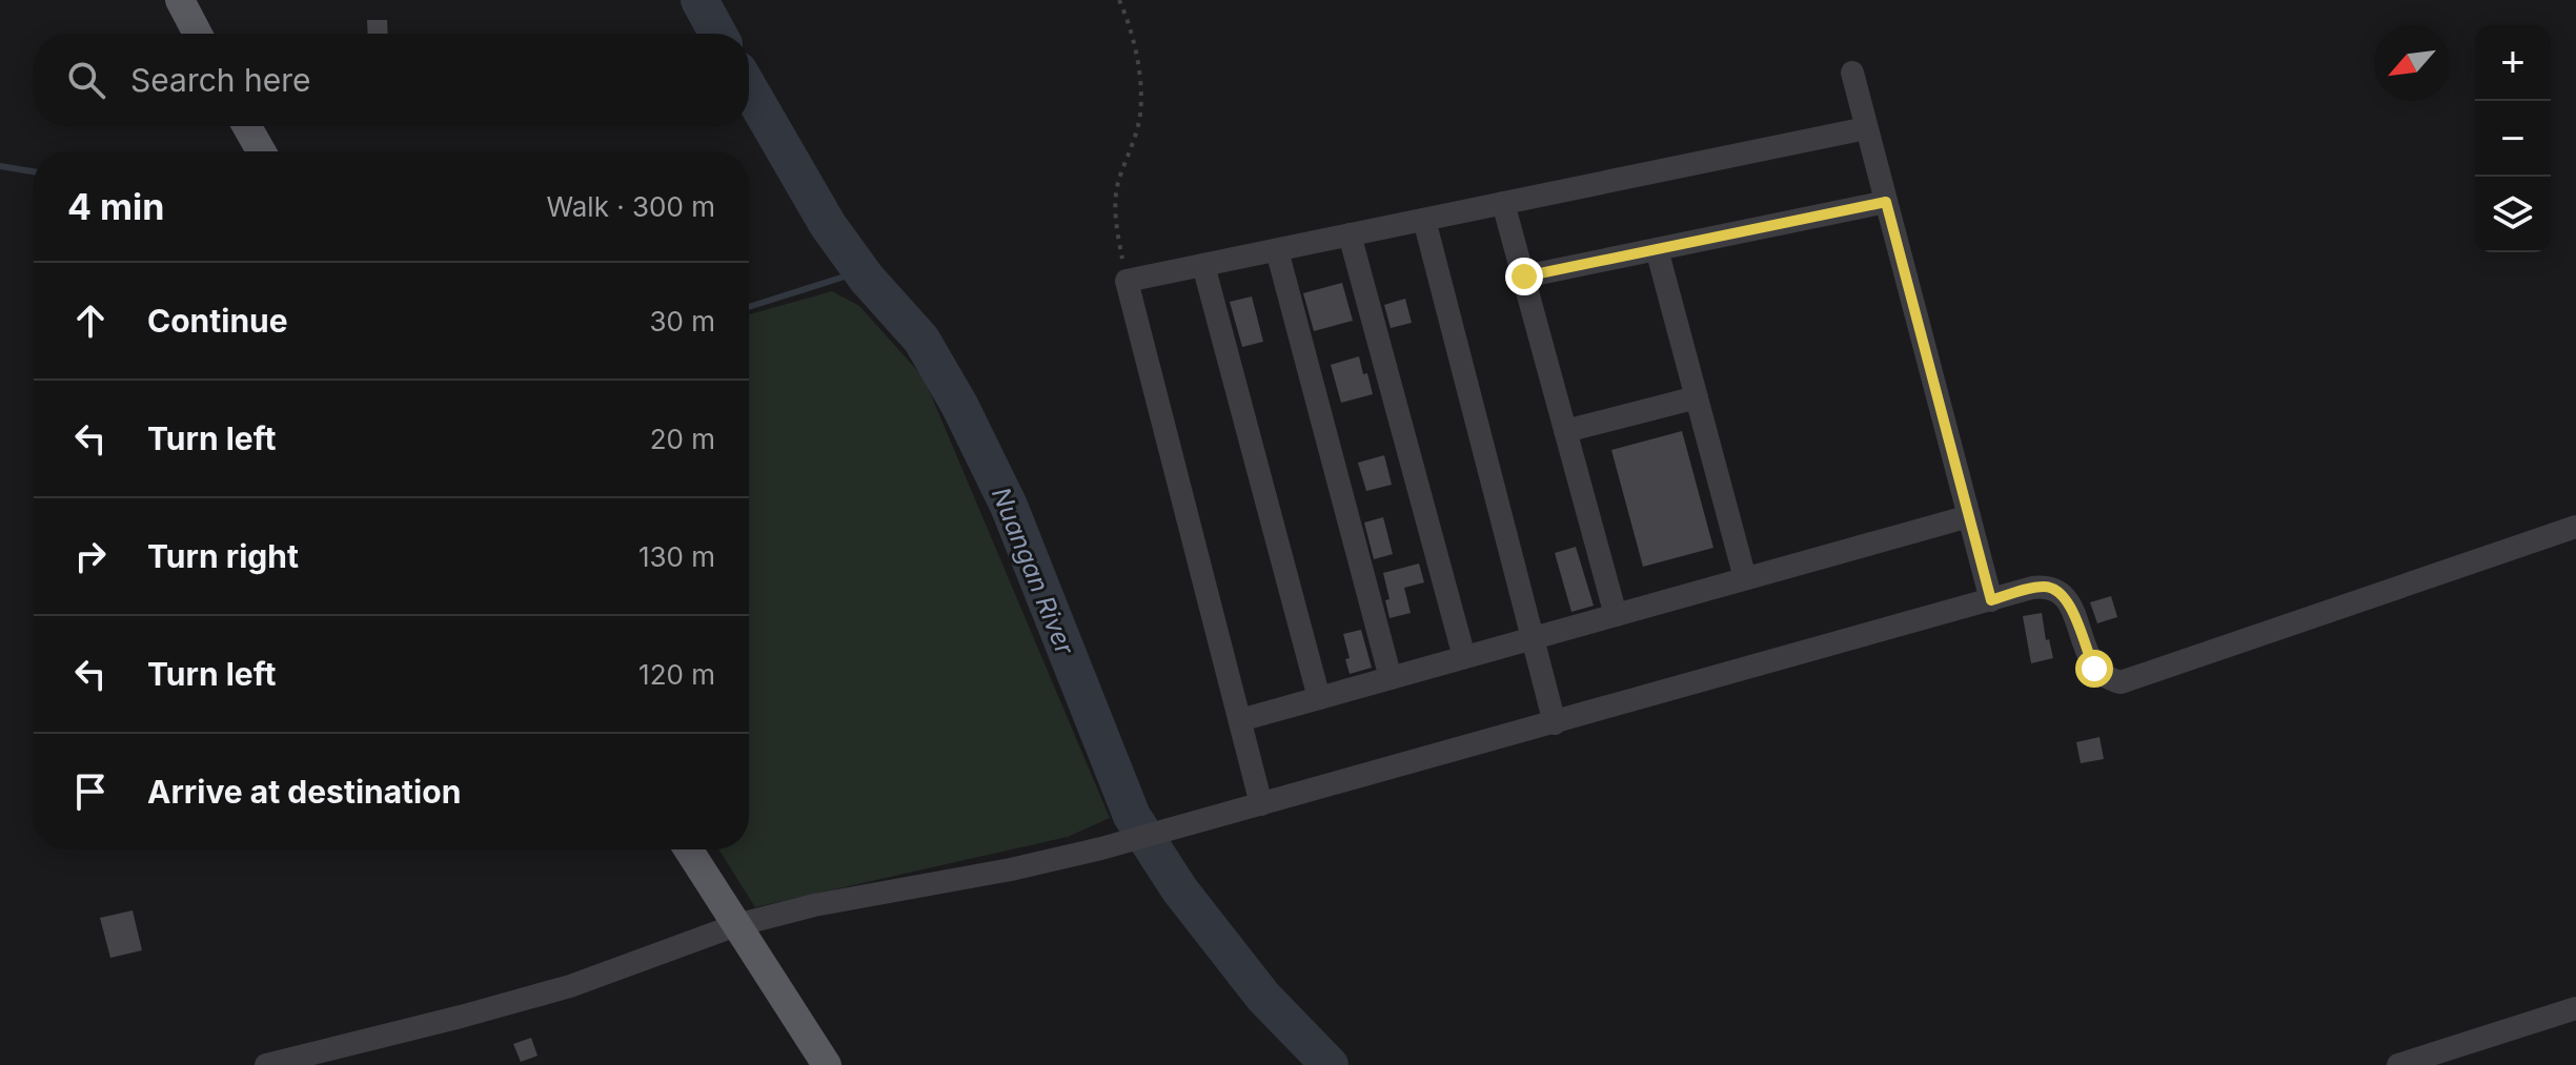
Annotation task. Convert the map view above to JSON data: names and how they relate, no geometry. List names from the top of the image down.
{
  "water": ["Nuangan River"],
  "north": "bottom left",
  "page": {
    "map_buttons": ["+", "−"],
    "search": "Search here",
    "heading": ["4 min", "Walk · 300 m"],
    "list": [
      ["Continue", "30 m"],
      ["Turn left", "20 m"],
      ["Turn right", "130 m"],
      ["Turn left", "120 m"],
      "Arrive at destination"
    ]
  }
}
